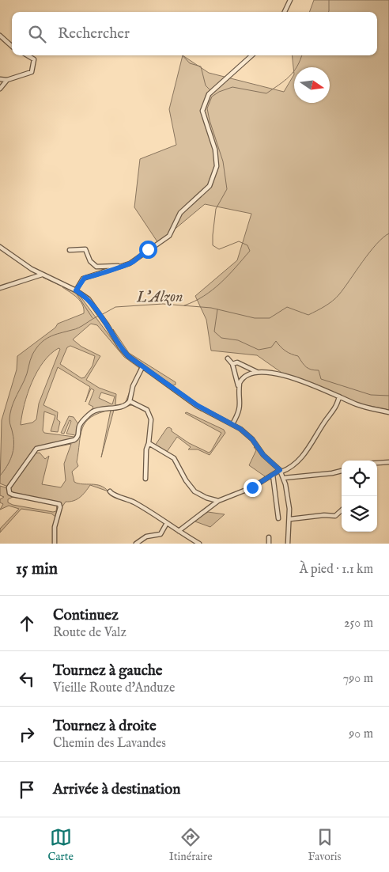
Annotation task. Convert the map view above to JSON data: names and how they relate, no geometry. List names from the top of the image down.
{
  "water": ["L'Alzon"],
  "north": "right",
  "page": {
    "search": "Rechercher",
    "heading": ["15 min", "À pied · 1.1 km"],
    "list": [
      ["Continuez", "Route de Valz", "250 m"],
      ["Tournez à gauche", "Vieille Route d'Anduze", "790 m"],
      ["Tournez à droite", "Chemin des Lavandes", "90 m"],
      "Arrivée à destination"
    ],
    "nav": ["Carte", "Itinéraire", "Favoris"]
  }
}
